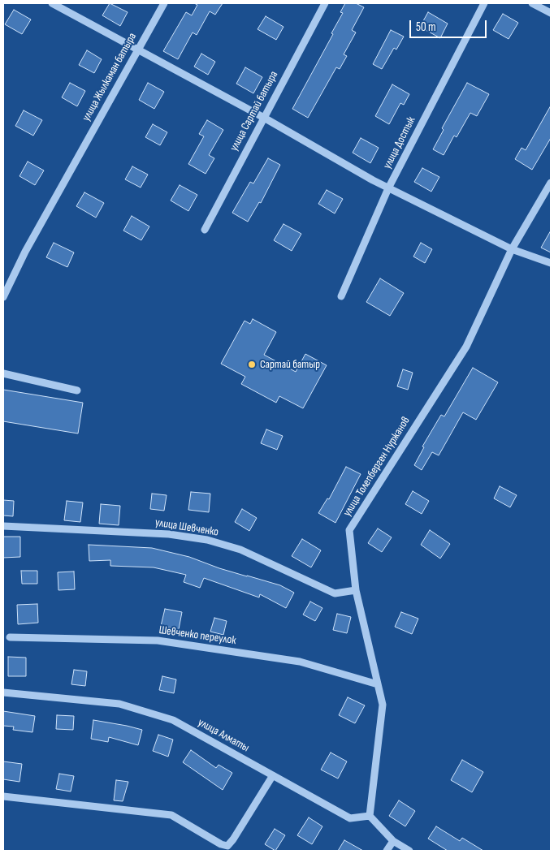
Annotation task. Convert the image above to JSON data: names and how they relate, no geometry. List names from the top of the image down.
{
  "streets": {
    "street": [
      "улица Жылкаман батыра",
      "улица Сартай батыра",
      "улица Достык",
      "улица Толепберген Нуржанов",
      "улица Шевченко",
      "Шевченко переулок",
      "улица Алматы"
    ]
  },
  "crossings": [
    ["улица Толепберген Нуржанов", "улица Шевченко"],
    ["улица Толепберген Нуржанов", "Шевченко переулок"],
    ["улица Толепберген Нуржанов", "улица Алматы"]
  ],
  "places": ["Сартай батыр"],
  "scale_bar": "50 m"
}
